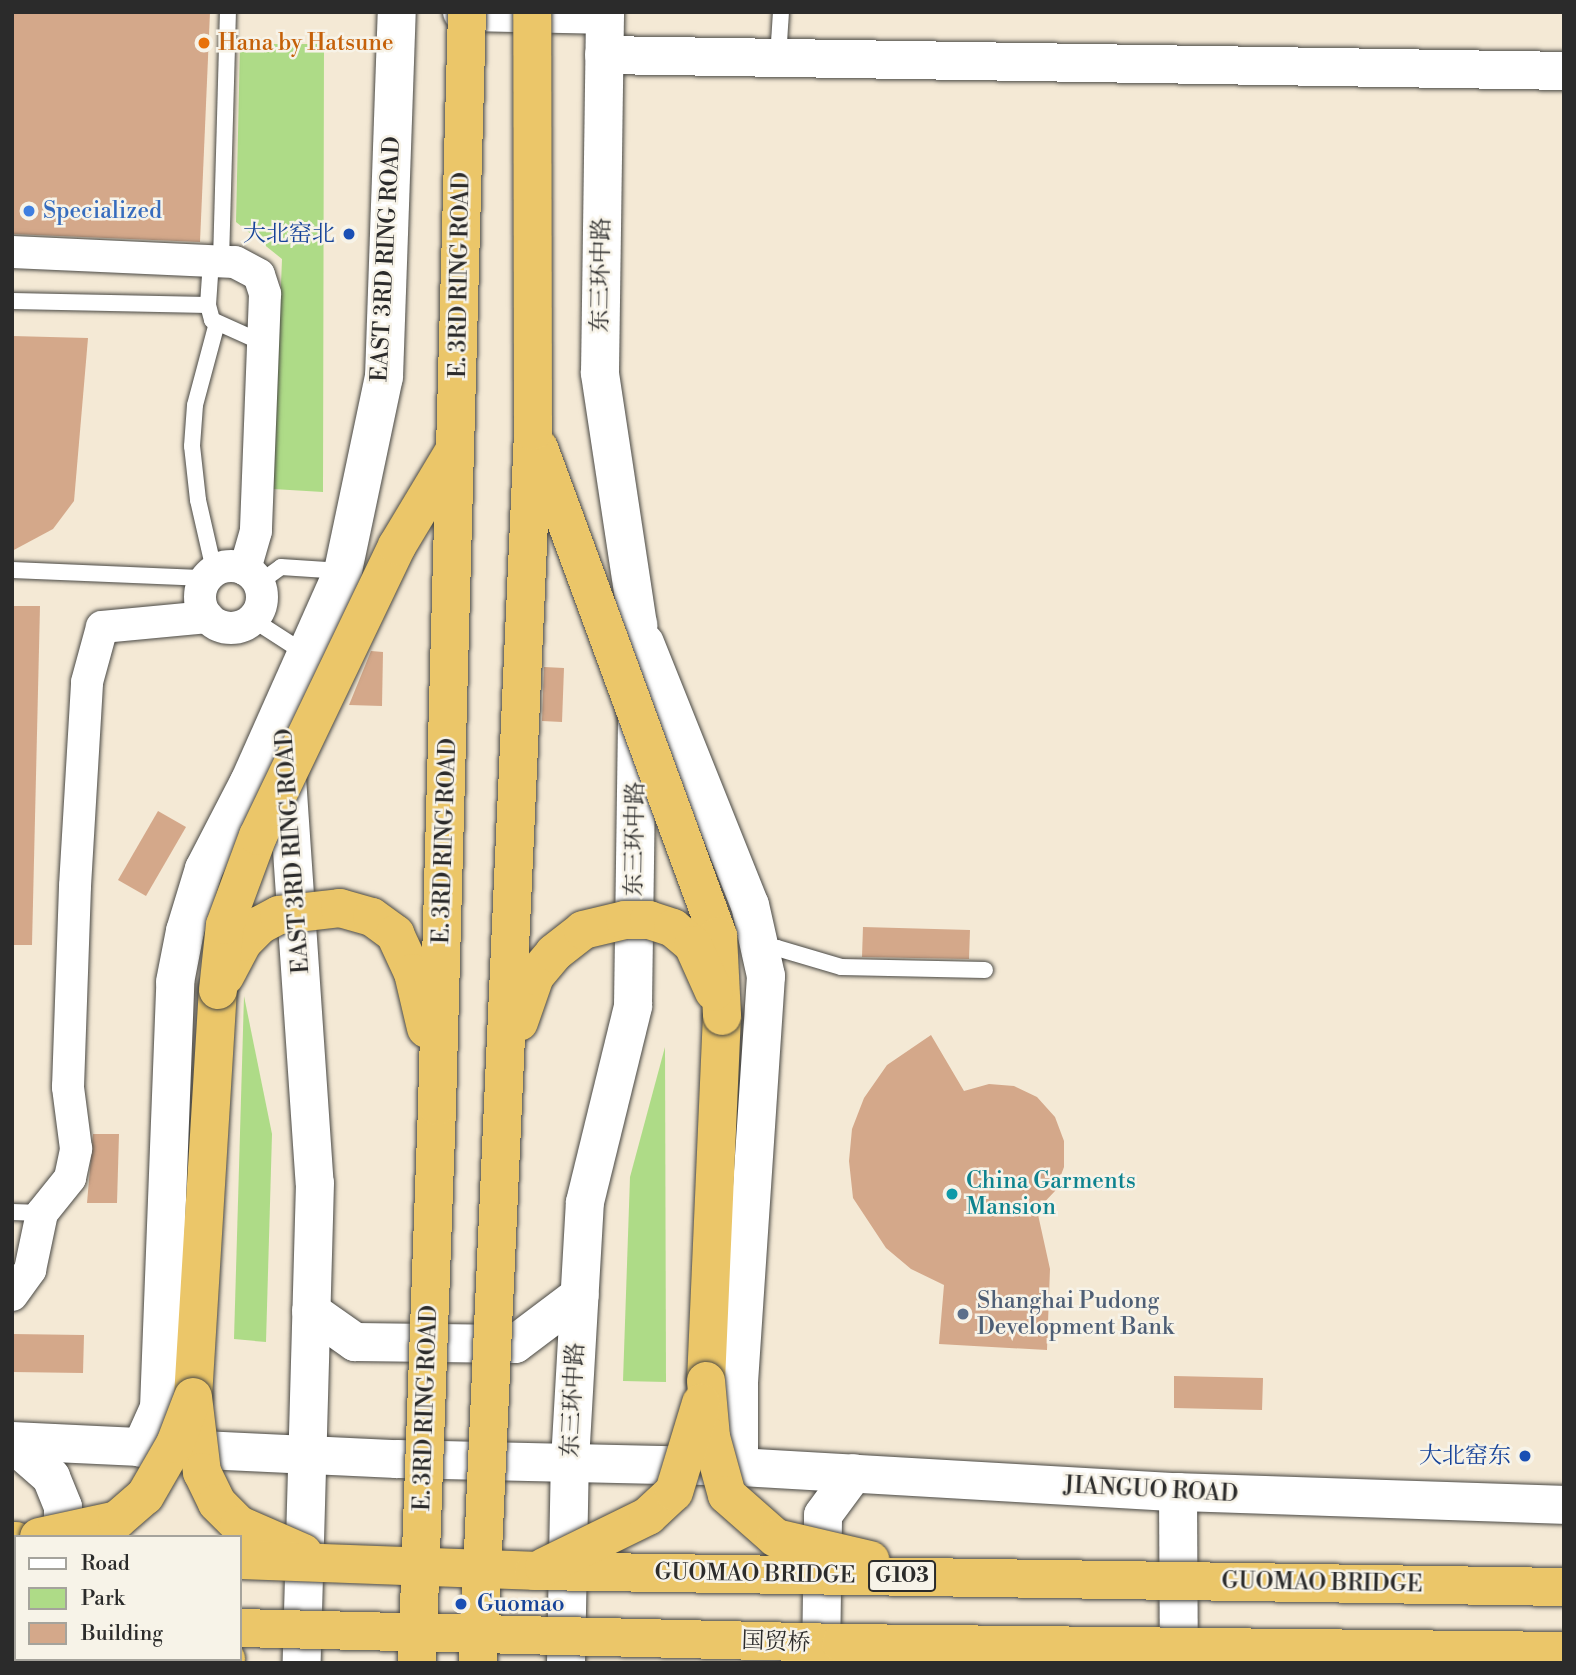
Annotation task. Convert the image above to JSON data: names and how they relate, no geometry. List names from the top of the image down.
{
  "streets": {
    "highway": [
      "E. 3RD RING ROAD",
      "GUOMAO BRIDGE",
      "G103",
      "国贸桥"
    ],
    "street": ["EAST 3RD RING ROAD", "东三环中路", "JIANGUO ROAD"]
  },
  "crossings": [
    ["EAST 3RD RING ROAD", "JIANGUO ROAD"],
    ["东三环中路", "JIANGUO ROAD"]
  ],
  "places": [
    "Hana by Hatsune",
    "Specialized",
    "大北窑北",
    "China Garments Mansion",
    "Shanghai Pudong Development Bank",
    "大北窑东",
    "Guomao"
  ],
  "legend": ["Road", "Park", "Building"]
}
